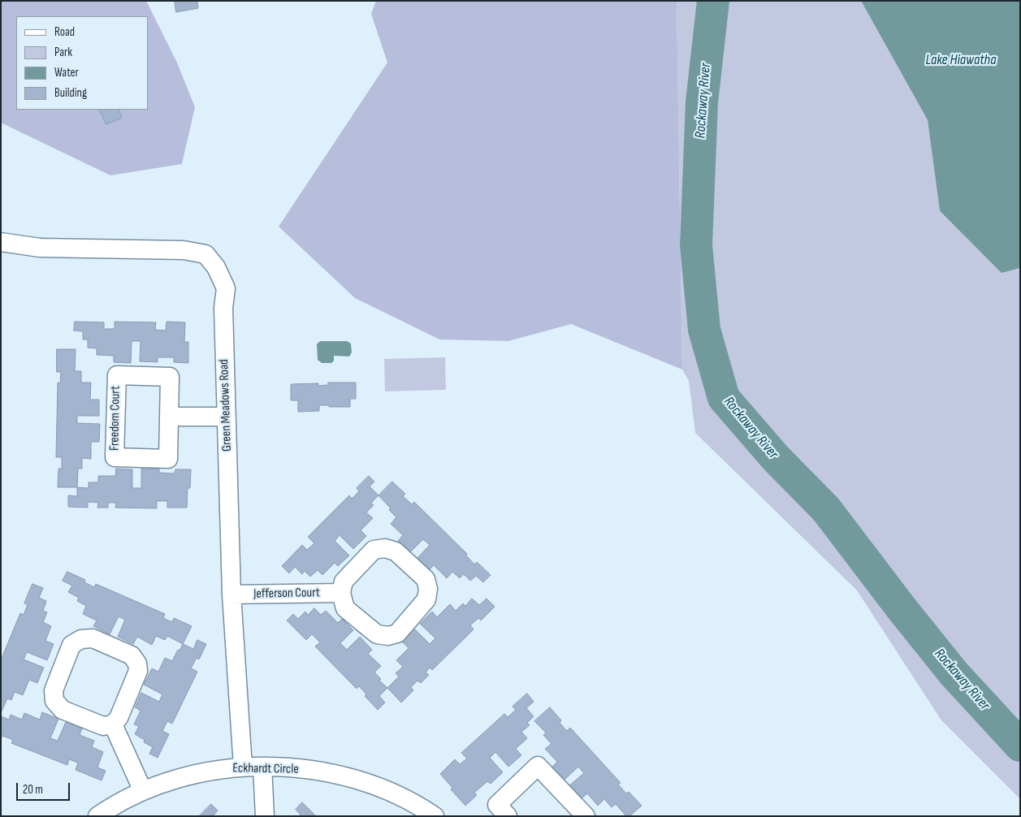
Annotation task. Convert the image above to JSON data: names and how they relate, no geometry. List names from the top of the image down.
{
  "streets": {
    "street": [
      "Green Meadows Road",
      "Freedom Court",
      "Jefferson Court",
      "Eckhardt Circle"
    ]
  },
  "crossings": [
    ["Green Meadows Road", "Jefferson Court"],
    ["Green Meadows Road", "Eckhardt Circle"]
  ],
  "water": ["Lake Hiawatha", "Rockaway River"],
  "legend": [
    "Road",
    "Park",
    "Water",
    "Building"
  ],
  "scale_bar": "20 m"
}
